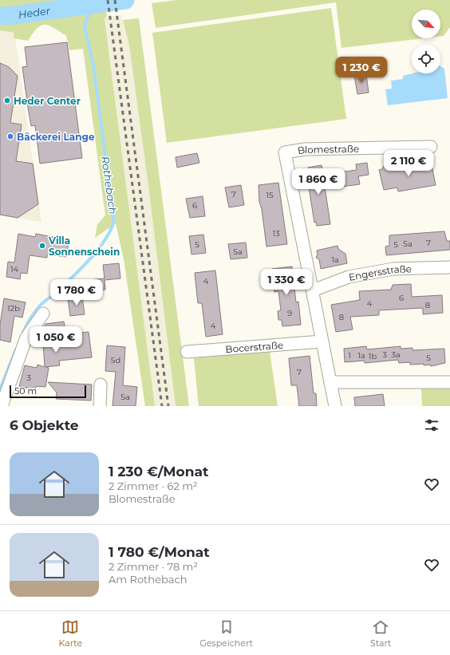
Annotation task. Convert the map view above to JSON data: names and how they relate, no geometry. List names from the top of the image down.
{
  "streets": {
    "street": ["Blomestraße", "Engersstraße", "Bocerstraße"]
  },
  "crossings": [
    ["Blomestraße", "Engersstraße"]
  ],
  "water": ["Heder", "Rothebach"],
  "places": ["Heder Center", "Bäckerei Lange", "Villa Sonnenschein"],
  "house_numbers": [
    "7",
    "15",
    "6",
    "13",
    "7",
    "5a",
    "5",
    "5",
    "5a",
    "1a",
    "14",
    "4",
    "6",
    "4",
    "8",
    "12b",
    "9",
    "8",
    "4",
    "3",
    "3a",
    "1",
    "1a",
    "1b",
    "5",
    "5d",
    "7",
    "3",
    "5a"
  ],
  "scale_bar": "50 m",
  "north": "bottom right",
  "page": {
    "price": [
      "1 230 €",
      "2 110 €",
      "1 860 €",
      "1 330 €",
      "1 780 €",
      "1 050 €"
    ],
    "scale": "50 m",
    "heading": "6 Objekte",
    "list": [
      {
        "name": "1 230 €/Monat",
        "note": "2 Zimmer · 62 m² · Blomestraße"
      },
      {
        "name": "1 780 €/Monat",
        "note": "2 Zimmer · 78 m² · Am Rothebach"
      }
    ],
    "tabs": ["Karte", "Gespeichert", "Start"]
  }
}
